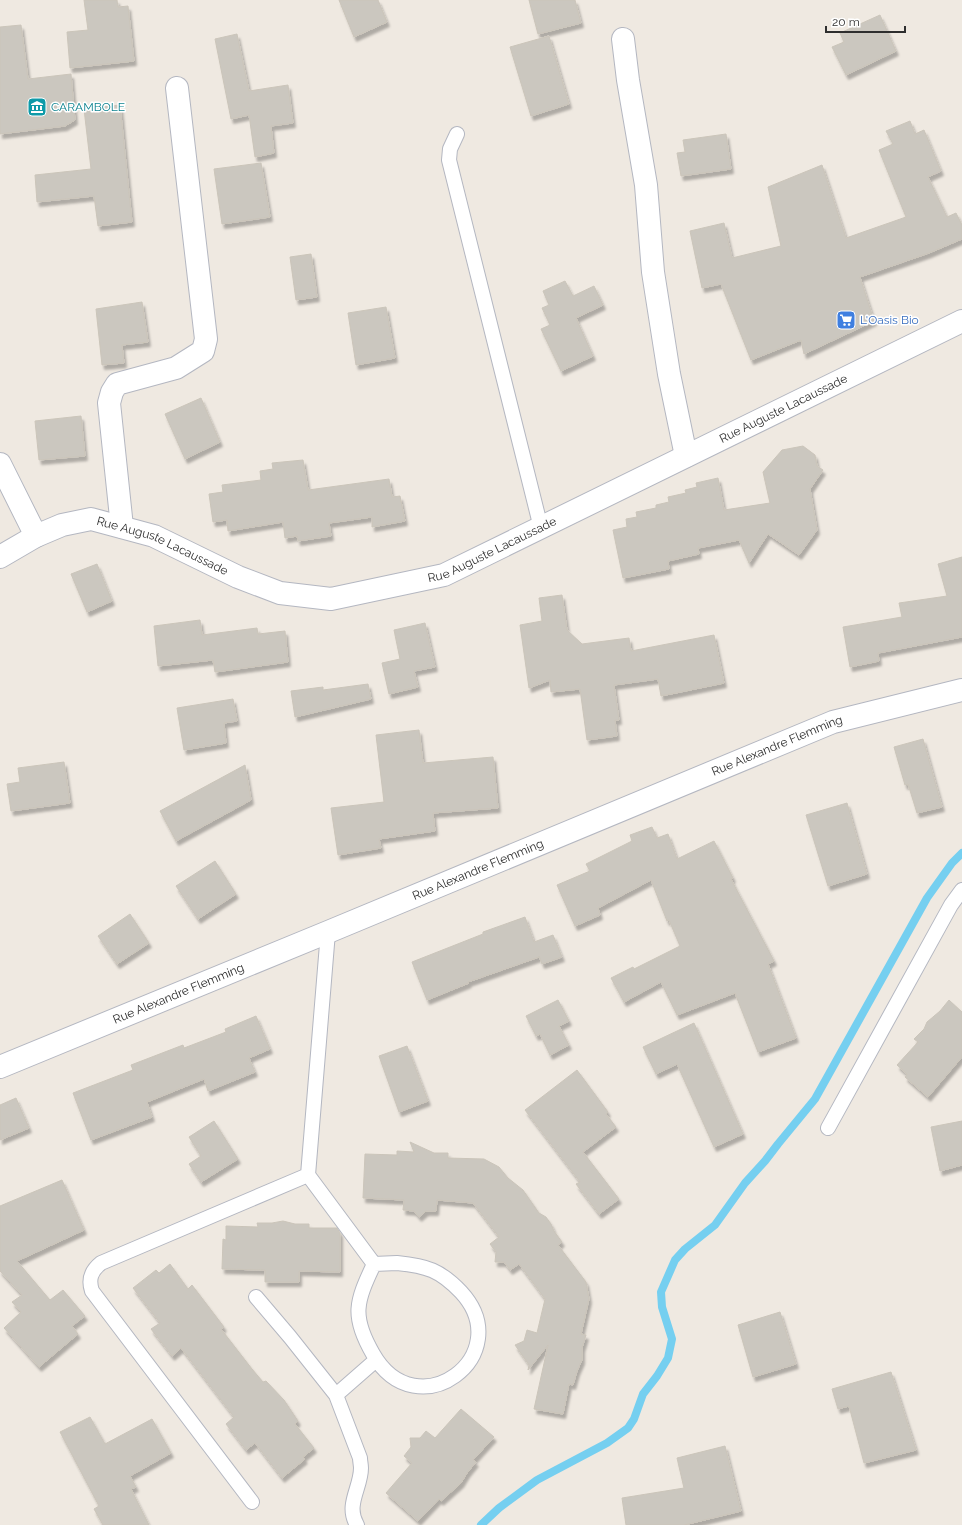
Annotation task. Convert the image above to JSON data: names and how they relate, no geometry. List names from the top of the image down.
{
  "streets": {
    "street": ["Rue Auguste Lacaussade", "Rue Alexandre Flemming"]
  },
  "places": {
    "museum": ["CARAMBOLE"],
    "supermarket": ["L'Oasis Bio"]
  },
  "scale_bar": "20 m"
}
